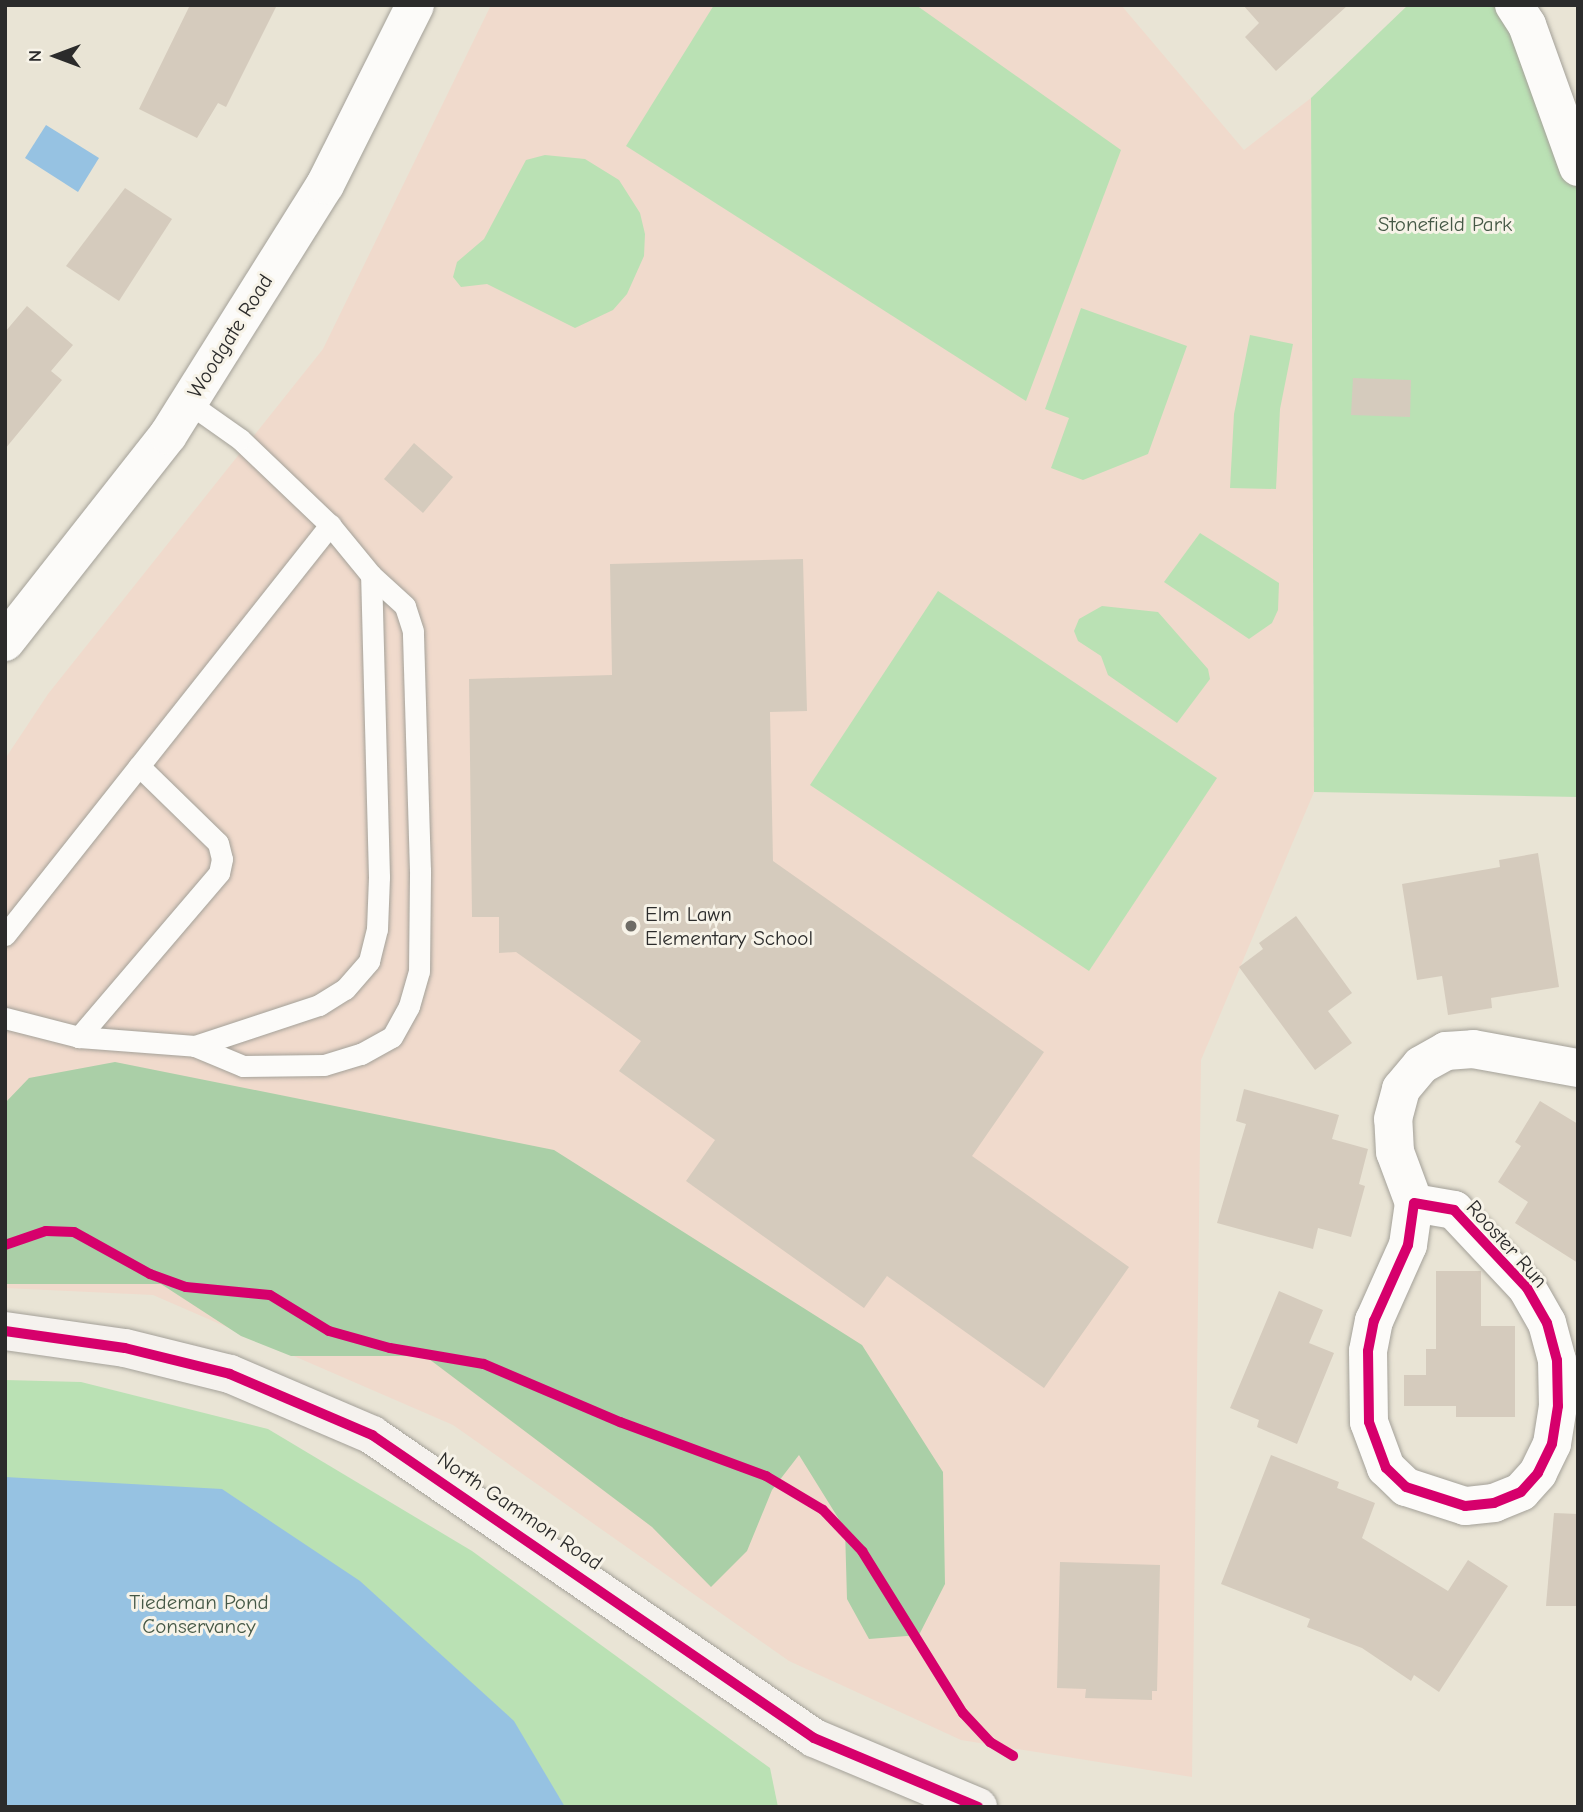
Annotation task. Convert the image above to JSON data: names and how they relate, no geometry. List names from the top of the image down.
{
  "streets": {
    "main road": ["North Gammon Road"],
    "street": ["Woodgate Road", "Rooster Run"]
  },
  "parks": ["Stonefield Park", "Tiedeman Pond Conservancy"],
  "places": ["Elm Lawn Elementary School"],
  "north": "left"
}
